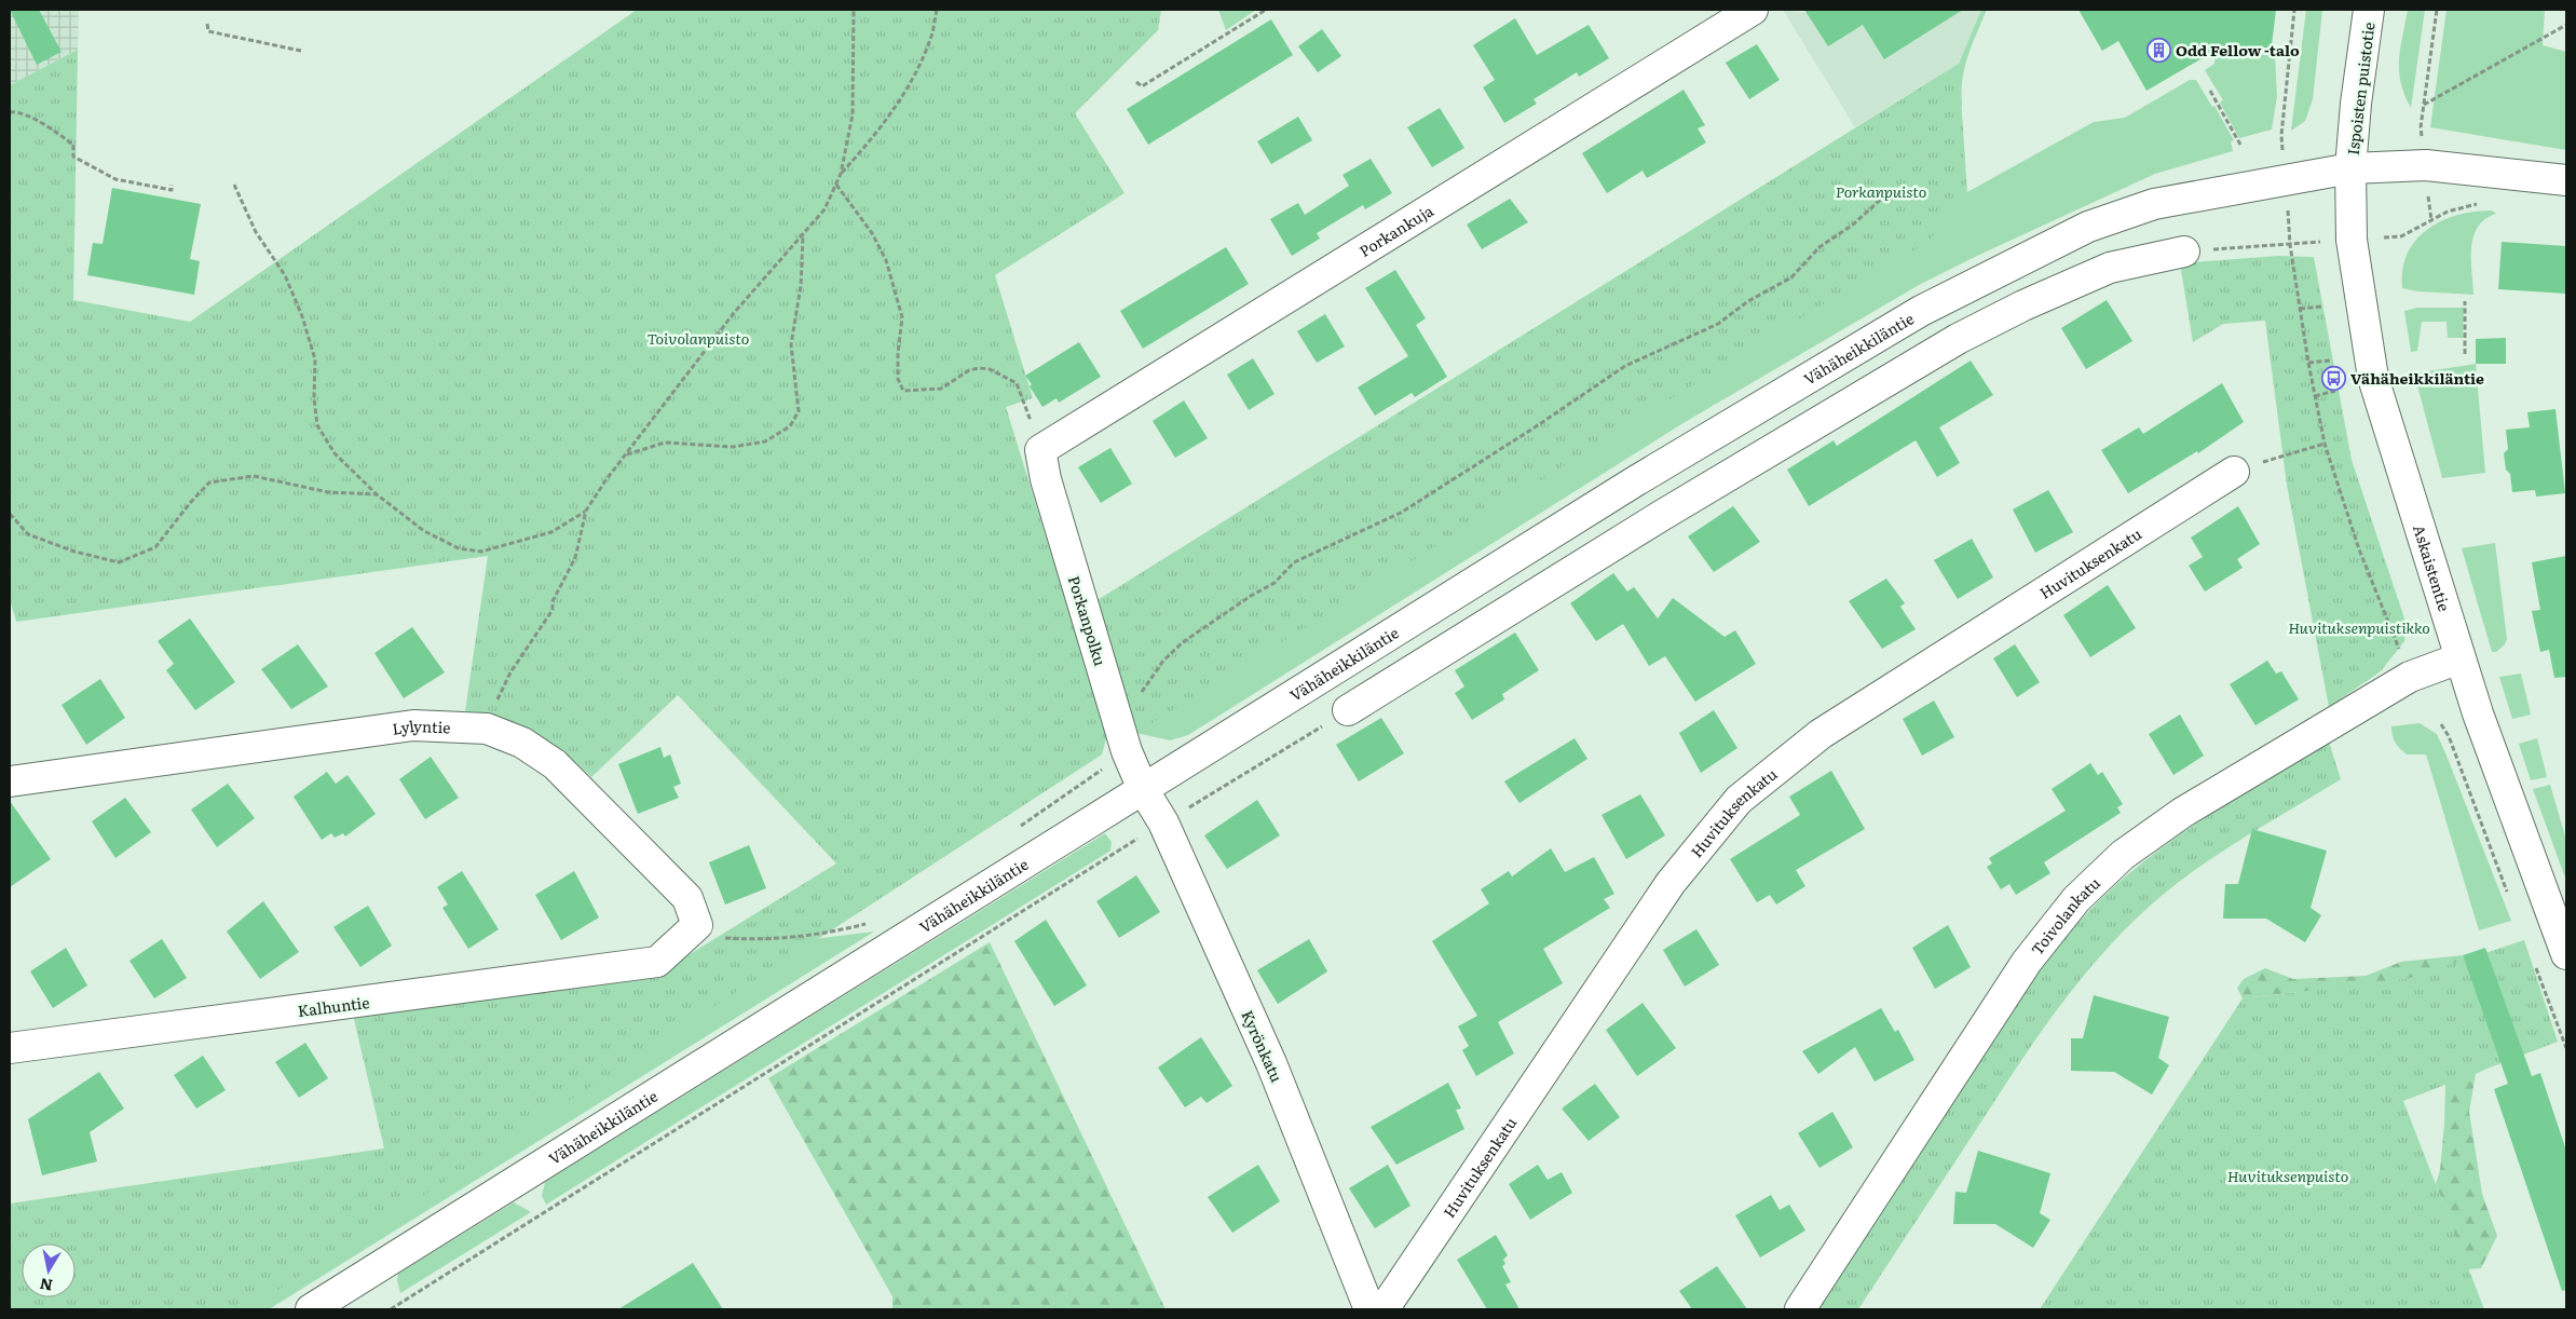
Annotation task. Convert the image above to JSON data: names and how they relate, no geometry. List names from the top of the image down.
{
  "streets": {
    "street": [
      "Ispoisten puistotie",
      "Porkankuja",
      "Vähäheikkiläntie",
      "Huvituksenkatu",
      "Askaistentie",
      "Porkanpolku",
      "Lylyntie",
      "Toivolankatu",
      "Kalhuntie",
      "Kyrönkatu"
    ]
  },
  "crossings": [
    ["Ispoisten puistotie", "Vähäheikkiläntie"],
    ["Ispoisten puistotie", "Askaistentie"],
    ["Porkankuja", "Porkanpolku"],
    ["Vähäheikkiläntie", "Askaistentie"],
    ["Vähäheikkiläntie", "Porkanpolku"],
    ["Vähäheikkiläntie", "Kyrönkatu"],
    ["Askaistentie", "Toivolankatu"],
    ["Porkanpolku", "Kyrönkatu"],
    ["Lylyntie", "Kalhuntie"]
  ],
  "parks": [
    "Porkanpuisto",
    "Toivolanpuisto",
    "Huvituksenpuistikko",
    "Huvituksenpuisto"
  ],
  "places": {
    "building": ["Odd Fellow -talo"],
    "bus stop": ["Vähäheikkiläntie"]
  },
  "north": "bottom"
}
